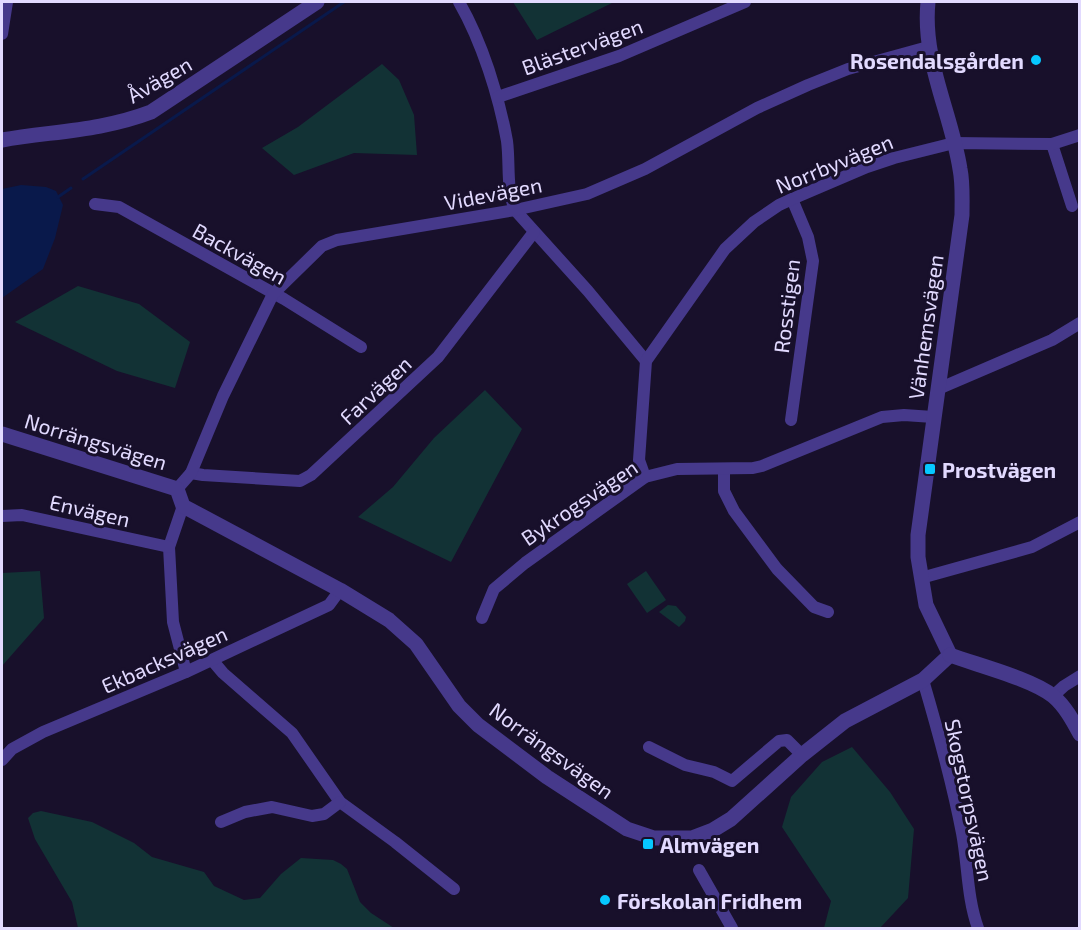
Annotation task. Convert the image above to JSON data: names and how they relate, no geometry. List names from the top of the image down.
{
  "streets": {
    "street": [
      "Blästervägen",
      "Åvägen",
      "Norrbyvägen",
      "Videvägen",
      "Backvägen",
      "Rosstigen",
      "Vänhemsvägen",
      "Farvägen",
      "Norrängsvägen",
      "Bykrogsvägen",
      "Envägen",
      "Ekbacksvägen",
      "Skogstorpsvägen"
    ]
  },
  "crossings": [
    ["Norrbyvägen", "Rosstigen"],
    ["Norrbyvägen", "Vänhemsvägen"],
    ["Videvägen", "Backvägen"],
    ["Videvägen", "Vänhemsvägen"],
    ["Videvägen", "Farvägen"],
    ["Videvägen", "Norrängsvägen"],
    ["Vänhemsvägen", "Norrängsvägen"],
    ["Vänhemsvägen", "Bykrogsvägen"],
    ["Norrängsvägen", "Ekbacksvägen"],
    ["Norrängsvägen", "Skogstorpsvägen"]
  ],
  "places": {
    "other": ["Rosendalsgården", "Förskolan Fridhem"],
    "transit": ["Prostvägen", "Almvägen"]
  }
}
